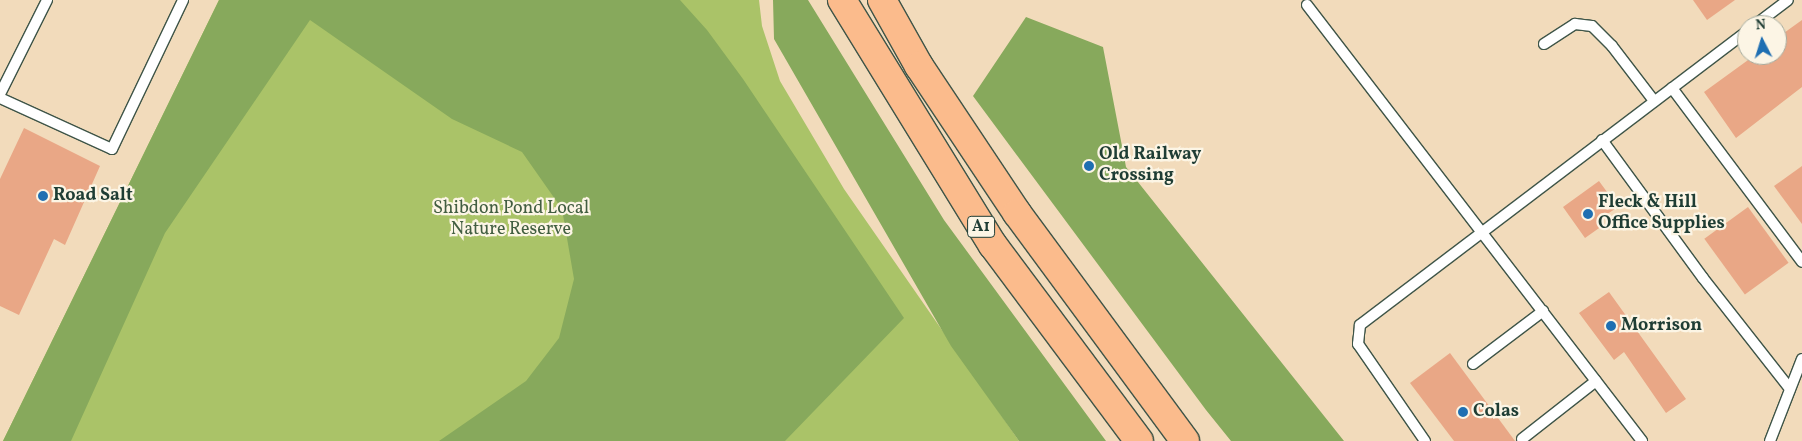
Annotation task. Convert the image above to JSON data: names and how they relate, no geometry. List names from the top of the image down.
{
  "streets": {
    "highway": ["A1"]
  },
  "parks": ["Shibdon Pond Local Nature Reserve"],
  "places": [
    "Old Railway Crossing",
    "Road Salt",
    "Fleck & Hill Office Supplies",
    "Morrison",
    "Colas"
  ],
  "north": "top"
}
